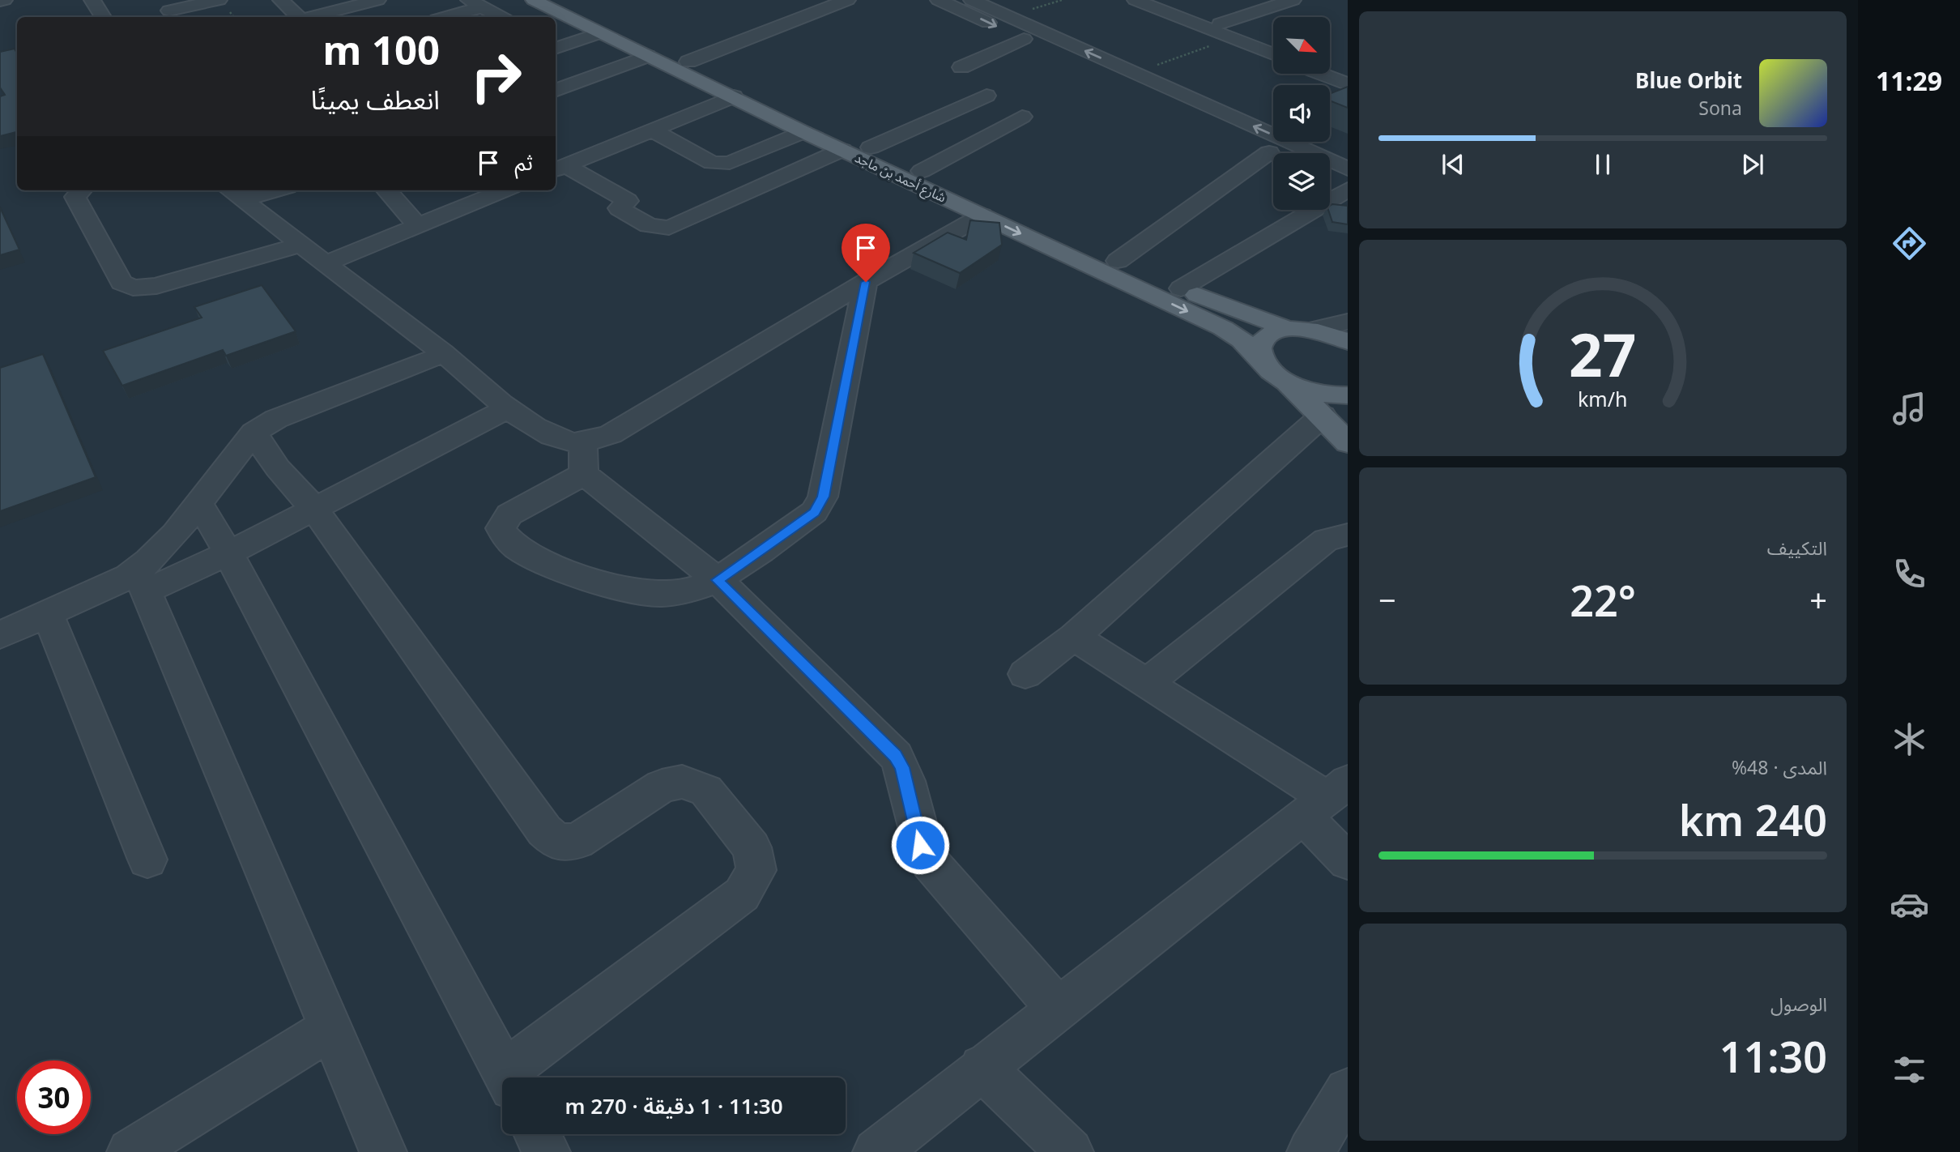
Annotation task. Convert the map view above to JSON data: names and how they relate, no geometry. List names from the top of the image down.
{
  "streets": {
    "main road": ["شارع أحمد بن ماجد"]
  },
  "north": "bottom right",
  "page": {
    "tabs": "11:29",
    "turn": ["100 m", "انعطف يمينًا"],
    "song": ["Blue Orbit", "Sona"],
    "then": "ثم",
    "tile": [
      "التكييف",
      ["المدى · 48%", "240 km"],
      ["الوصول", "11:30"]
    ],
    "heat": ["−", "22°", "+"],
    "limit": "30",
    "trip": "11:30 · 1 دقيقة · 270 m",
    "gauge": ["27", "km/h"]
  }
}
